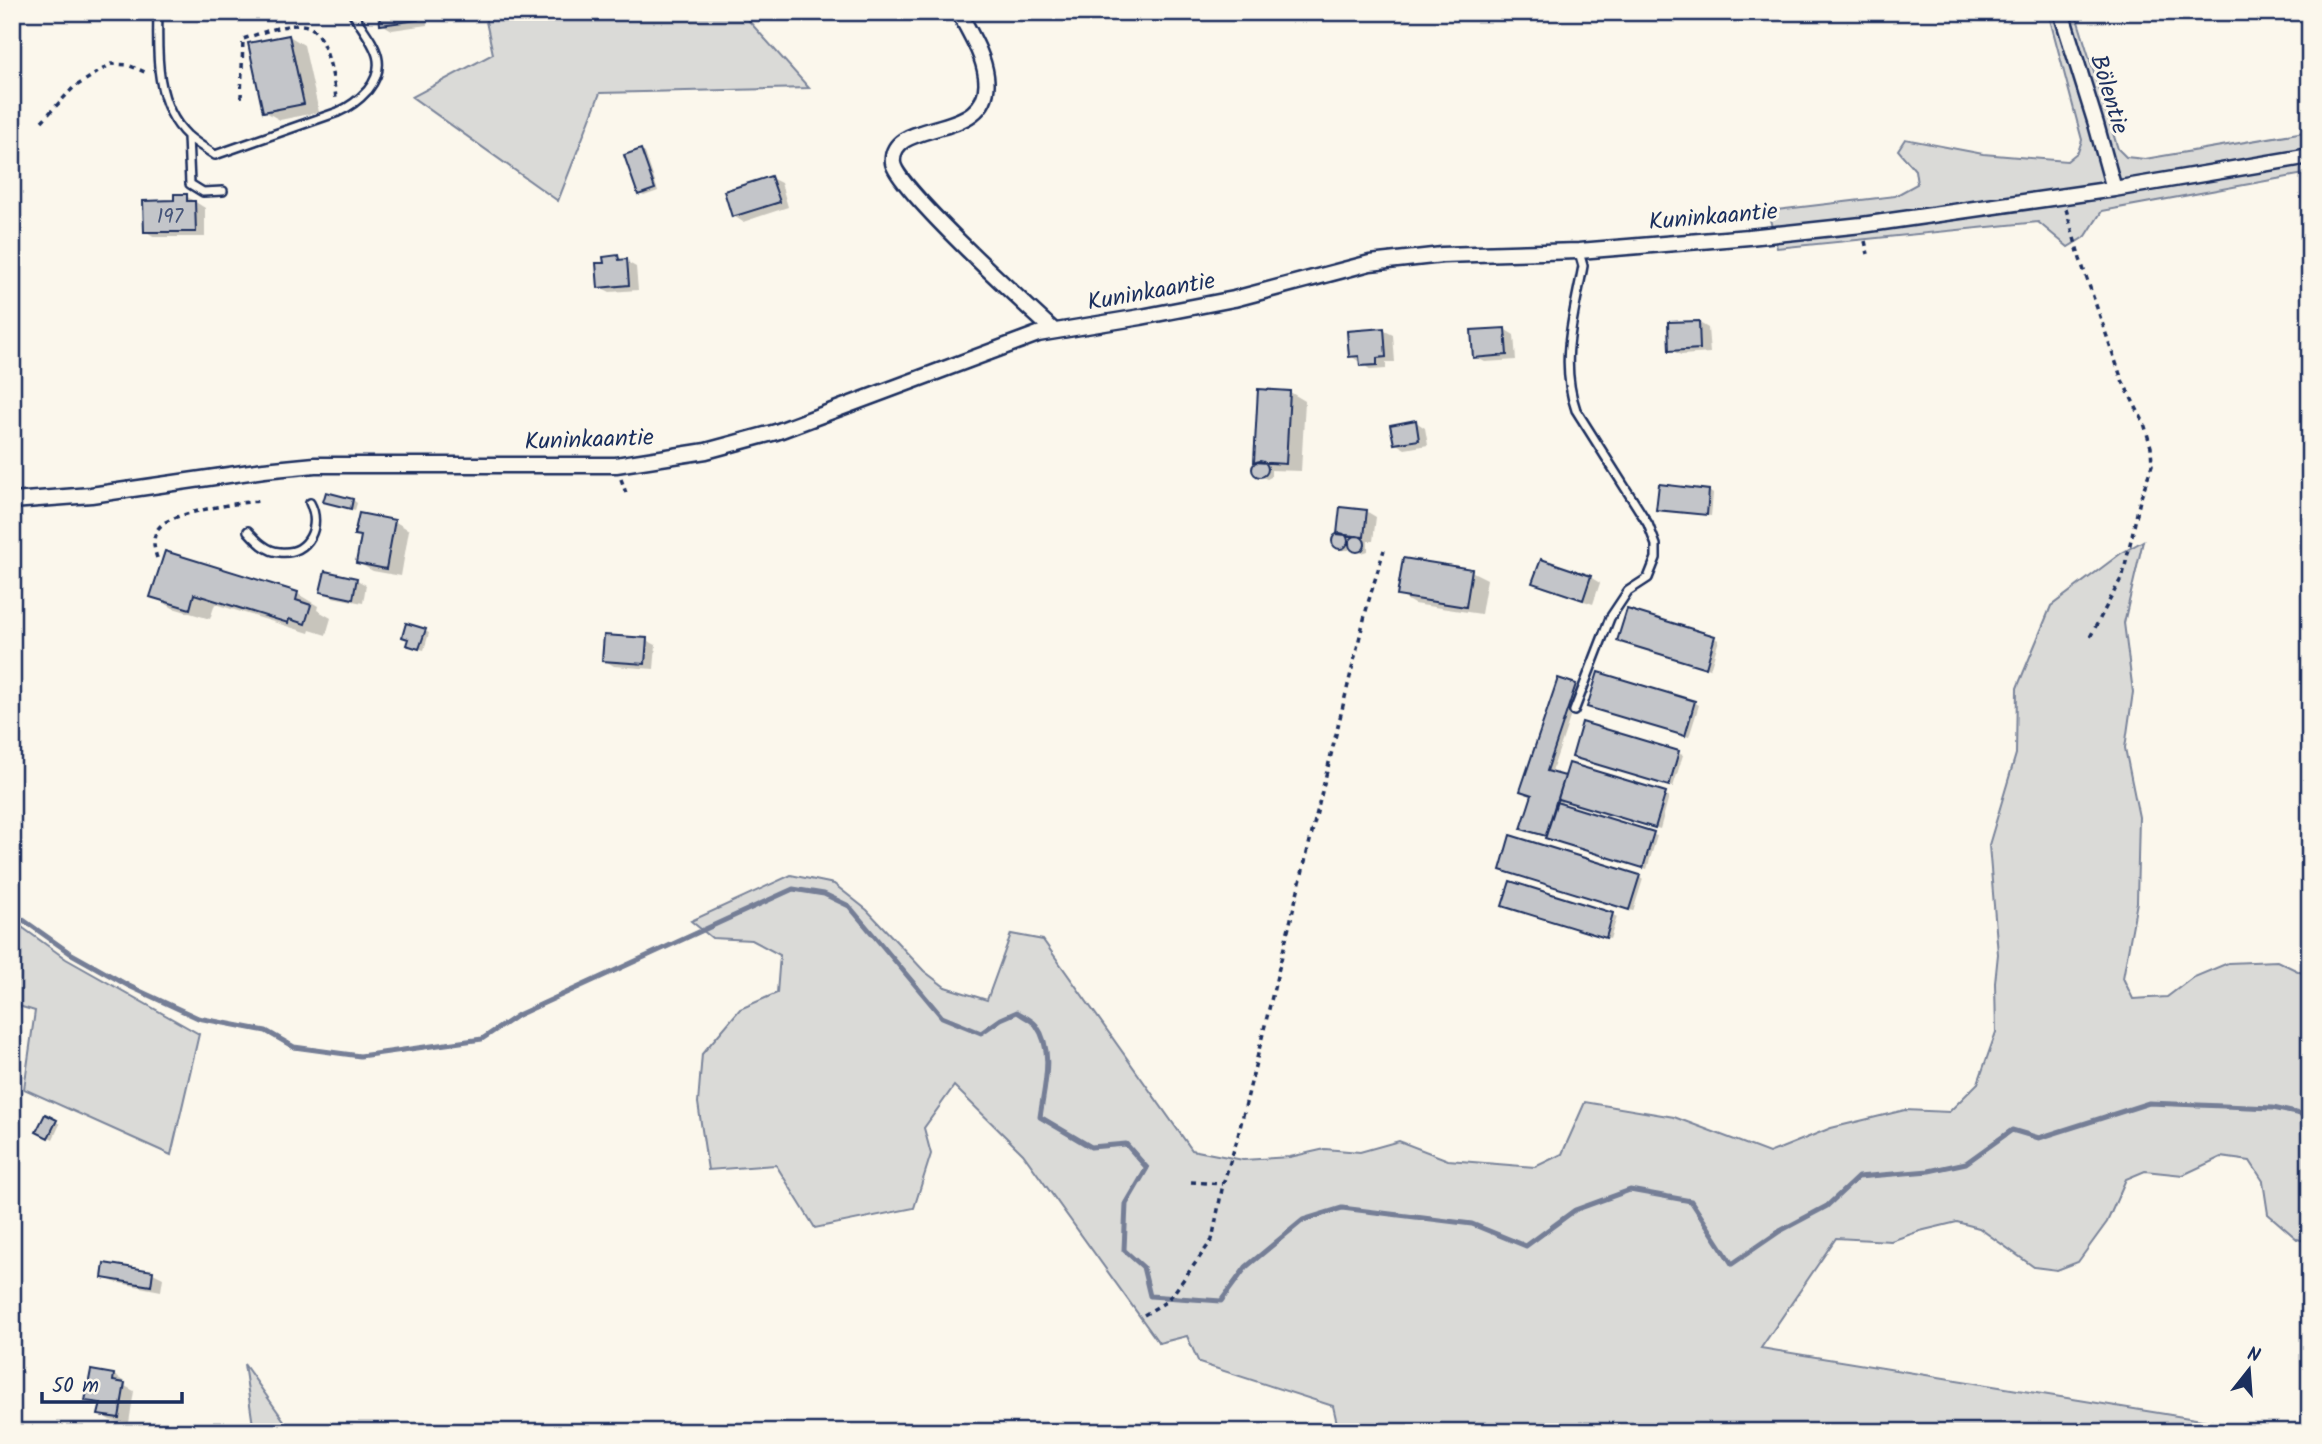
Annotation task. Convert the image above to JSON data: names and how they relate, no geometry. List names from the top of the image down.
{
  "streets": {
    "street": ["Bölentie", "Kuninkaantie"]
  },
  "crossings": [
    ["Bölentie", "Kuninkaantie"]
  ],
  "house_numbers": ["197"],
  "scale_bar": "50 m",
  "north": "top"
}
